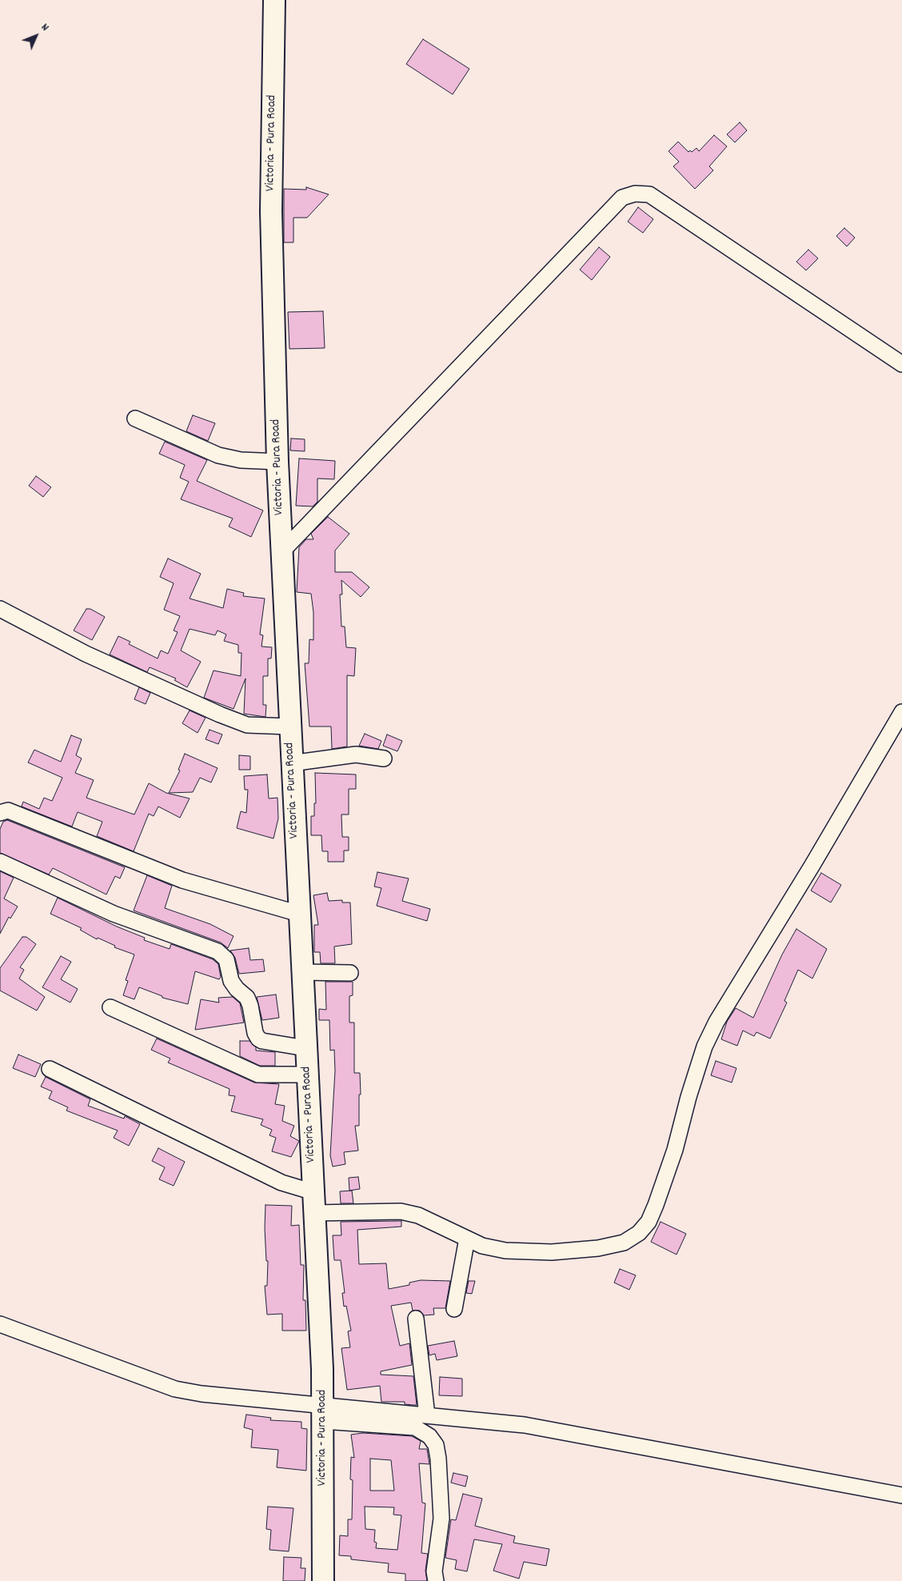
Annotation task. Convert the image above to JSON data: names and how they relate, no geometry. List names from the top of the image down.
{
  "streets": {
    "main road": ["Victoria - Pura Road"]
  },
  "north": "top right"
}
